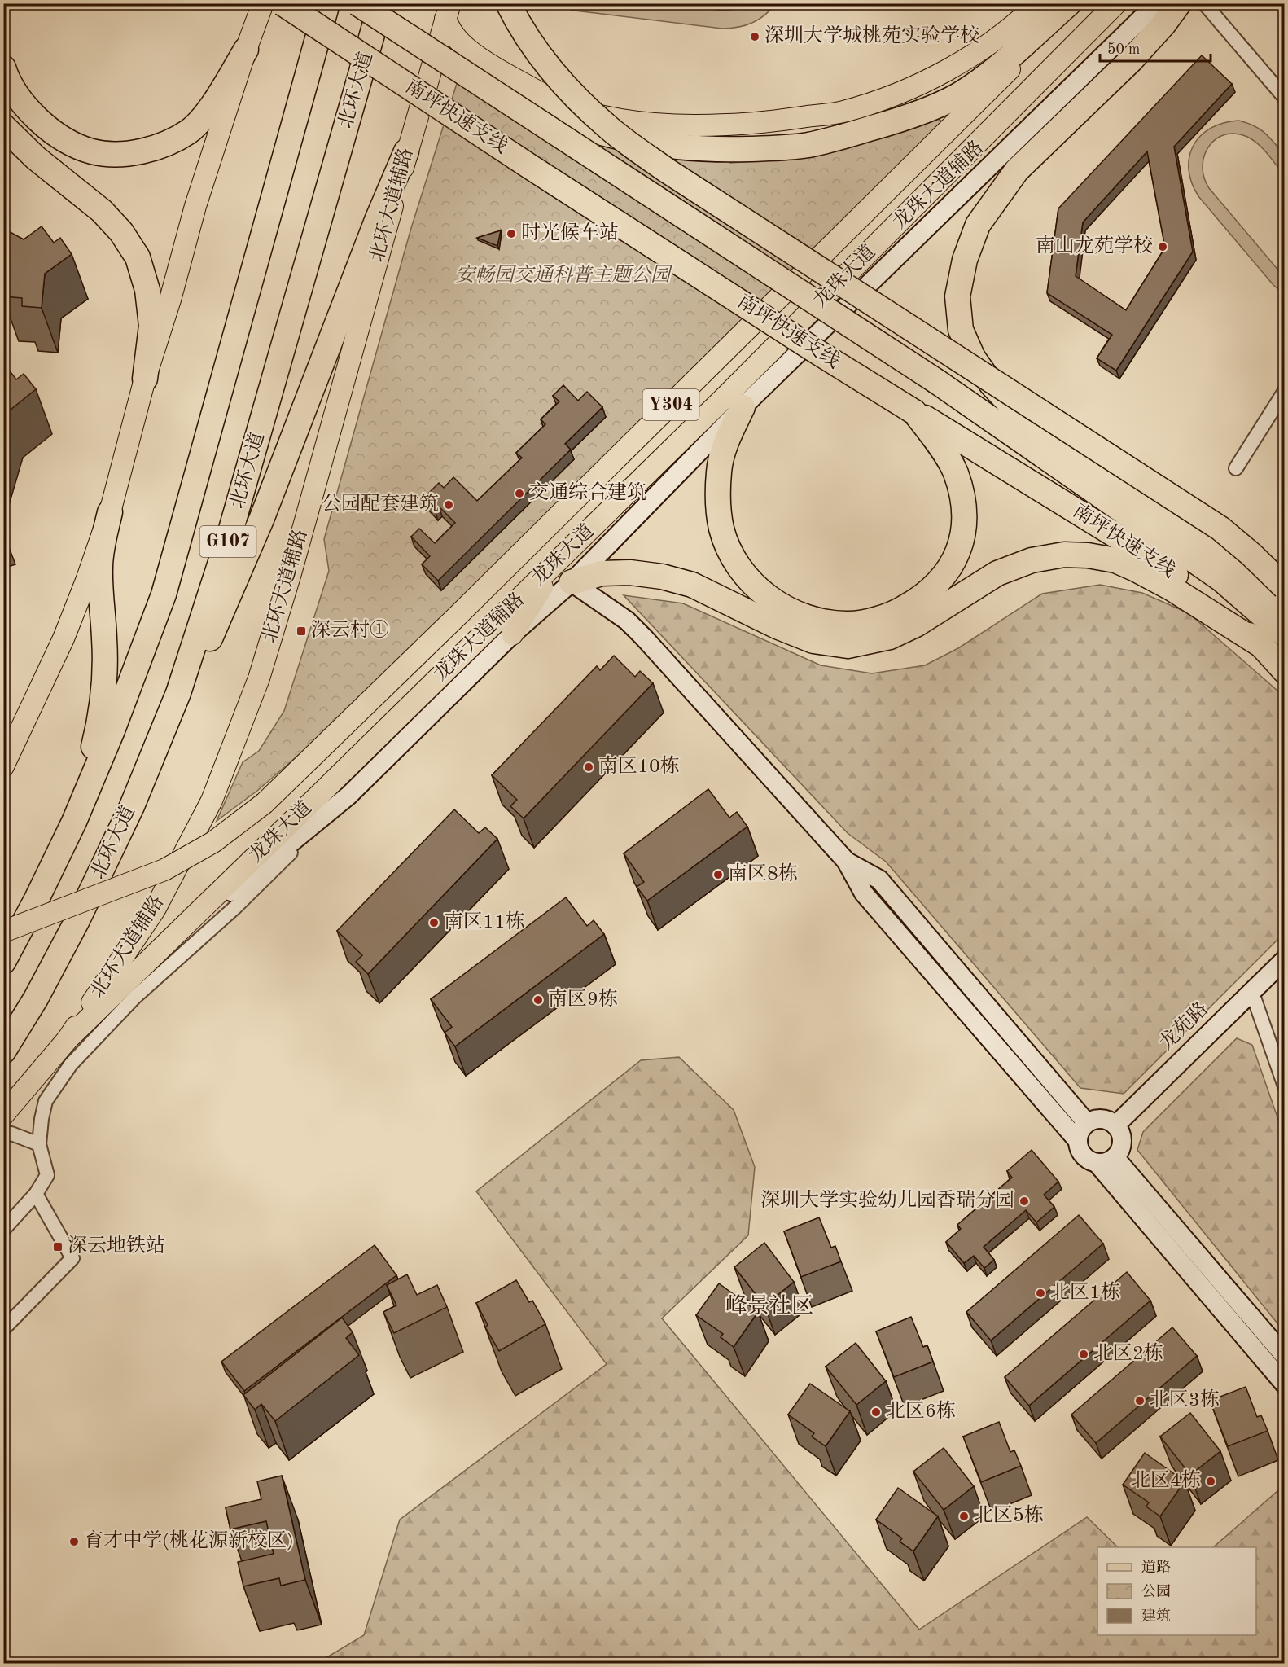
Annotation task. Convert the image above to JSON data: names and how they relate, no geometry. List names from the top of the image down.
{
  "streets": {
    "highway": ["北环大道", "南坪快速支线", "G107"],
    "main road": ["北环大道辅路", "龙珠大道", "Y304"],
    "street": ["龙珠大道辅路", "龙苑路"]
  },
  "crossings": [
    ["龙珠大道辅路", "龙珠大道"],
    ["北环大道辅路", "龙珠大道"]
  ],
  "districts": ["峰景社区"],
  "parks": ["安畅园交通科普主题公园"],
  "places": {
    "other": [
      "深圳大学城桃苑实验学校",
      "时光候车站",
      "南山龙苑学校",
      "交通综合建筑",
      "公园配套建筑",
      "南区10栋",
      "南区8栋",
      "南区11栋",
      "南区9栋",
      "深圳大学实验幼儿园香瑞分园",
      "北区1栋",
      "北区2栋",
      "北区3栋",
      "北区6栋",
      "北区4栋",
      "北区5栋",
      "育才中学(桃花源新校区)"
    ],
    "transit": ["深云村①", "深云地铁站"]
  },
  "legend": ["道路", "公园", "建筑"],
  "scale_bar": "50 m"
}
